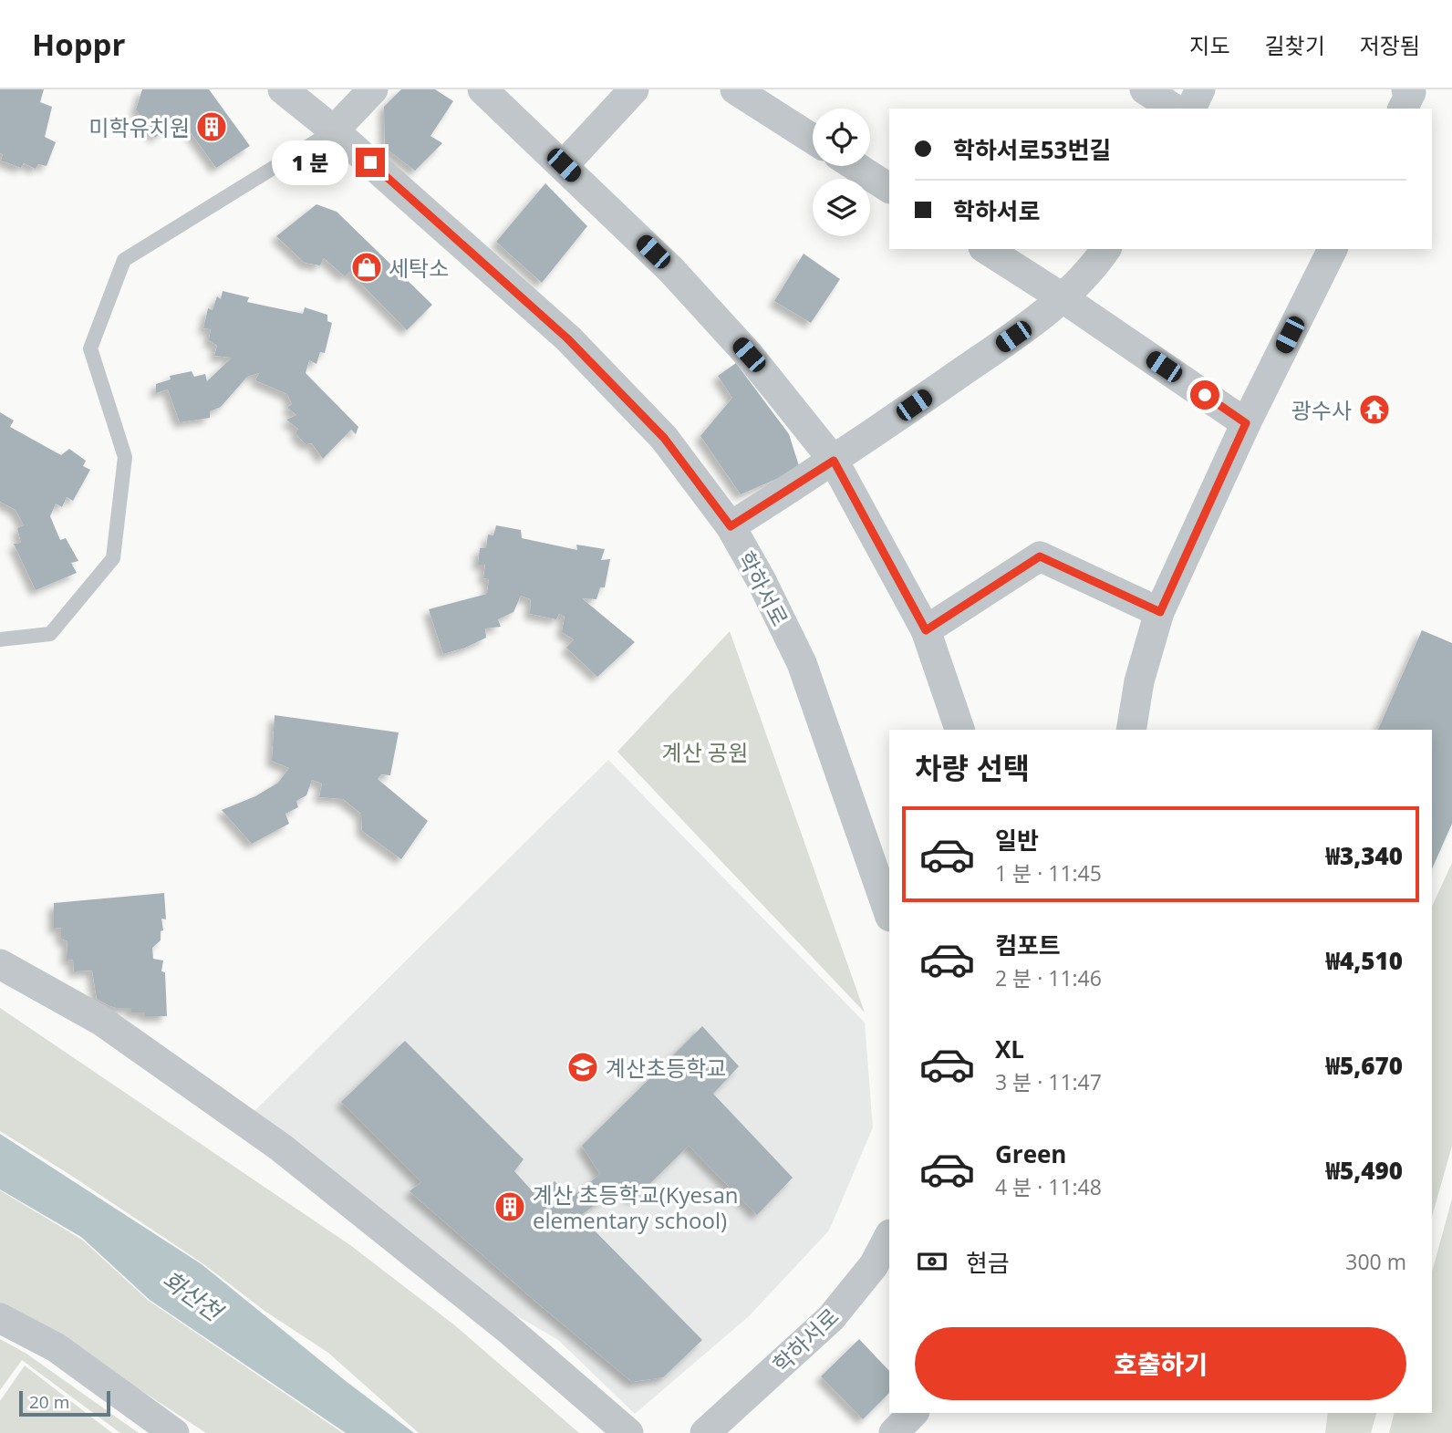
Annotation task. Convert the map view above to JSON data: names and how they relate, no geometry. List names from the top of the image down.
{
  "streets": {
    "street": ["학하서로"]
  },
  "water": ["화산천"],
  "parks": ["계산 공원"],
  "places": {
    "building": ["미학유치원", "계산 초등학교(Kyesan elementary school)"],
    "shop": ["세탁소"],
    "temple": ["광수사"],
    "school or university": ["계산초등학교"]
  },
  "scale_bar": "20 m",
  "page": {
    "header": "Hoppr",
    "nav": ["지도", "길찾기", "저장됨"],
    "banner": ["학하서로53번길", "학하서로"],
    "bubble": "1 분",
    "heading": "차량 선택",
    "list": [
      {
        "name": "일반",
        "note": "1 분 · 11:45",
        "value": "₩3,340"
      },
      {
        "name": "컴포트",
        "note": "2 분 · 11:46",
        "value": "₩4,510"
      },
      {
        "name": "XL",
        "note": "3 분 · 11:47",
        "value": "₩5,670"
      },
      {
        "name": "Green",
        "note": "4 분 · 11:48",
        "value": "₩5,490"
      }
    ],
    "pay": ["현금", "300 m"],
    "buttons": "호출하기",
    "scale": "20 m"
  }
}
